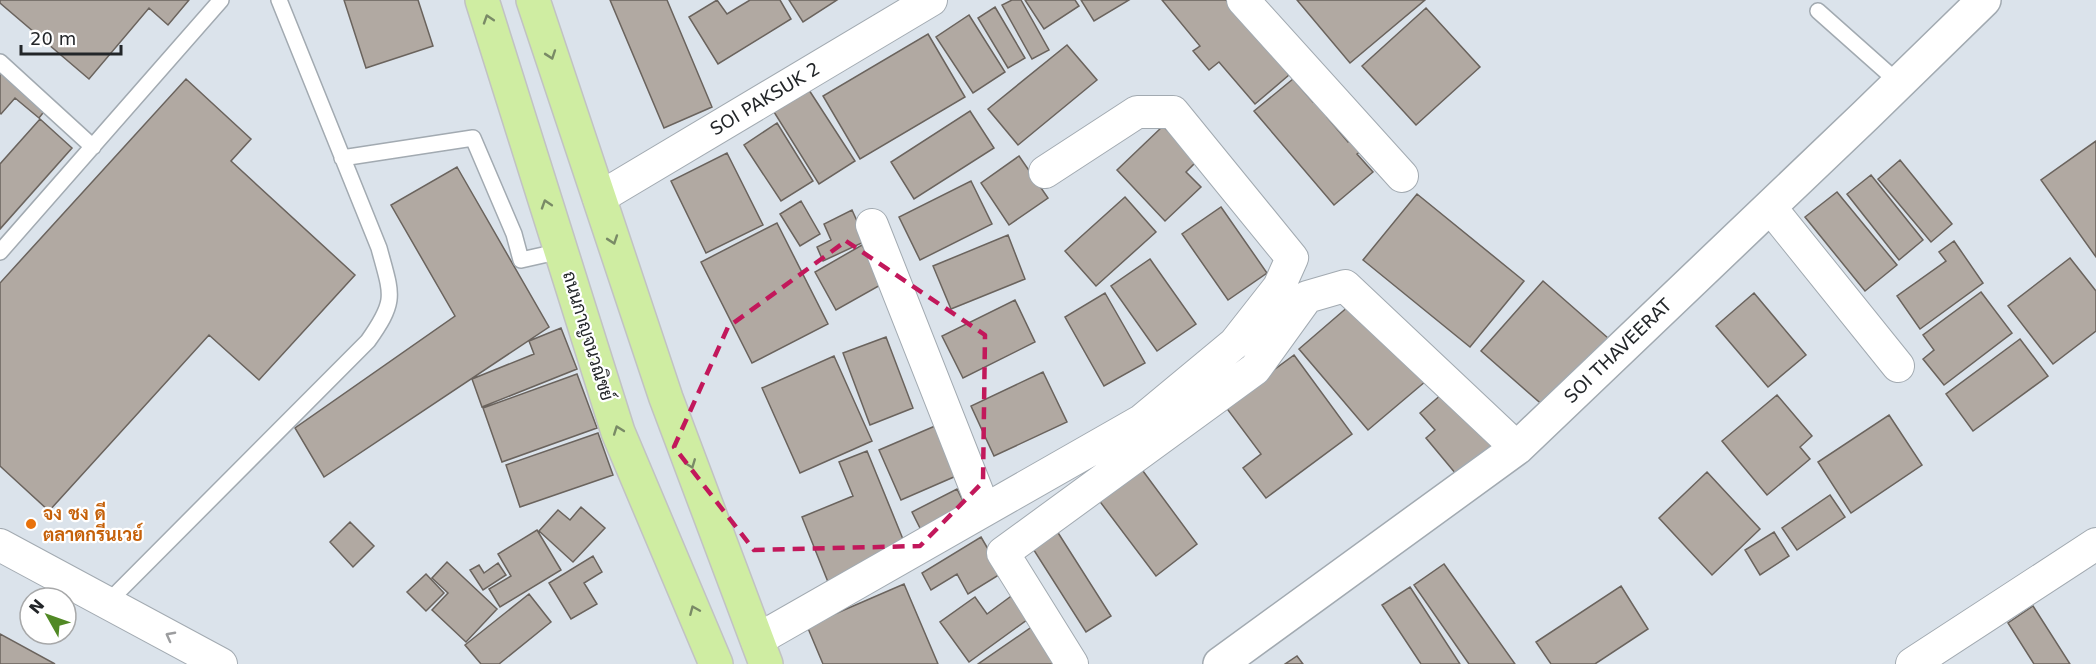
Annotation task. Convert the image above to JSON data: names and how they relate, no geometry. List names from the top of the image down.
{
  "streets": {
    "main road": ["ถนนกาญจนวณิชย์"],
    "street": ["SOI PAKSUK 2", "SOI THAVEERAT"]
  },
  "places": ["จง ชง ดี ตลาดกรีนเวย์"],
  "scale_bar": "20 m",
  "north": "top left"
}
